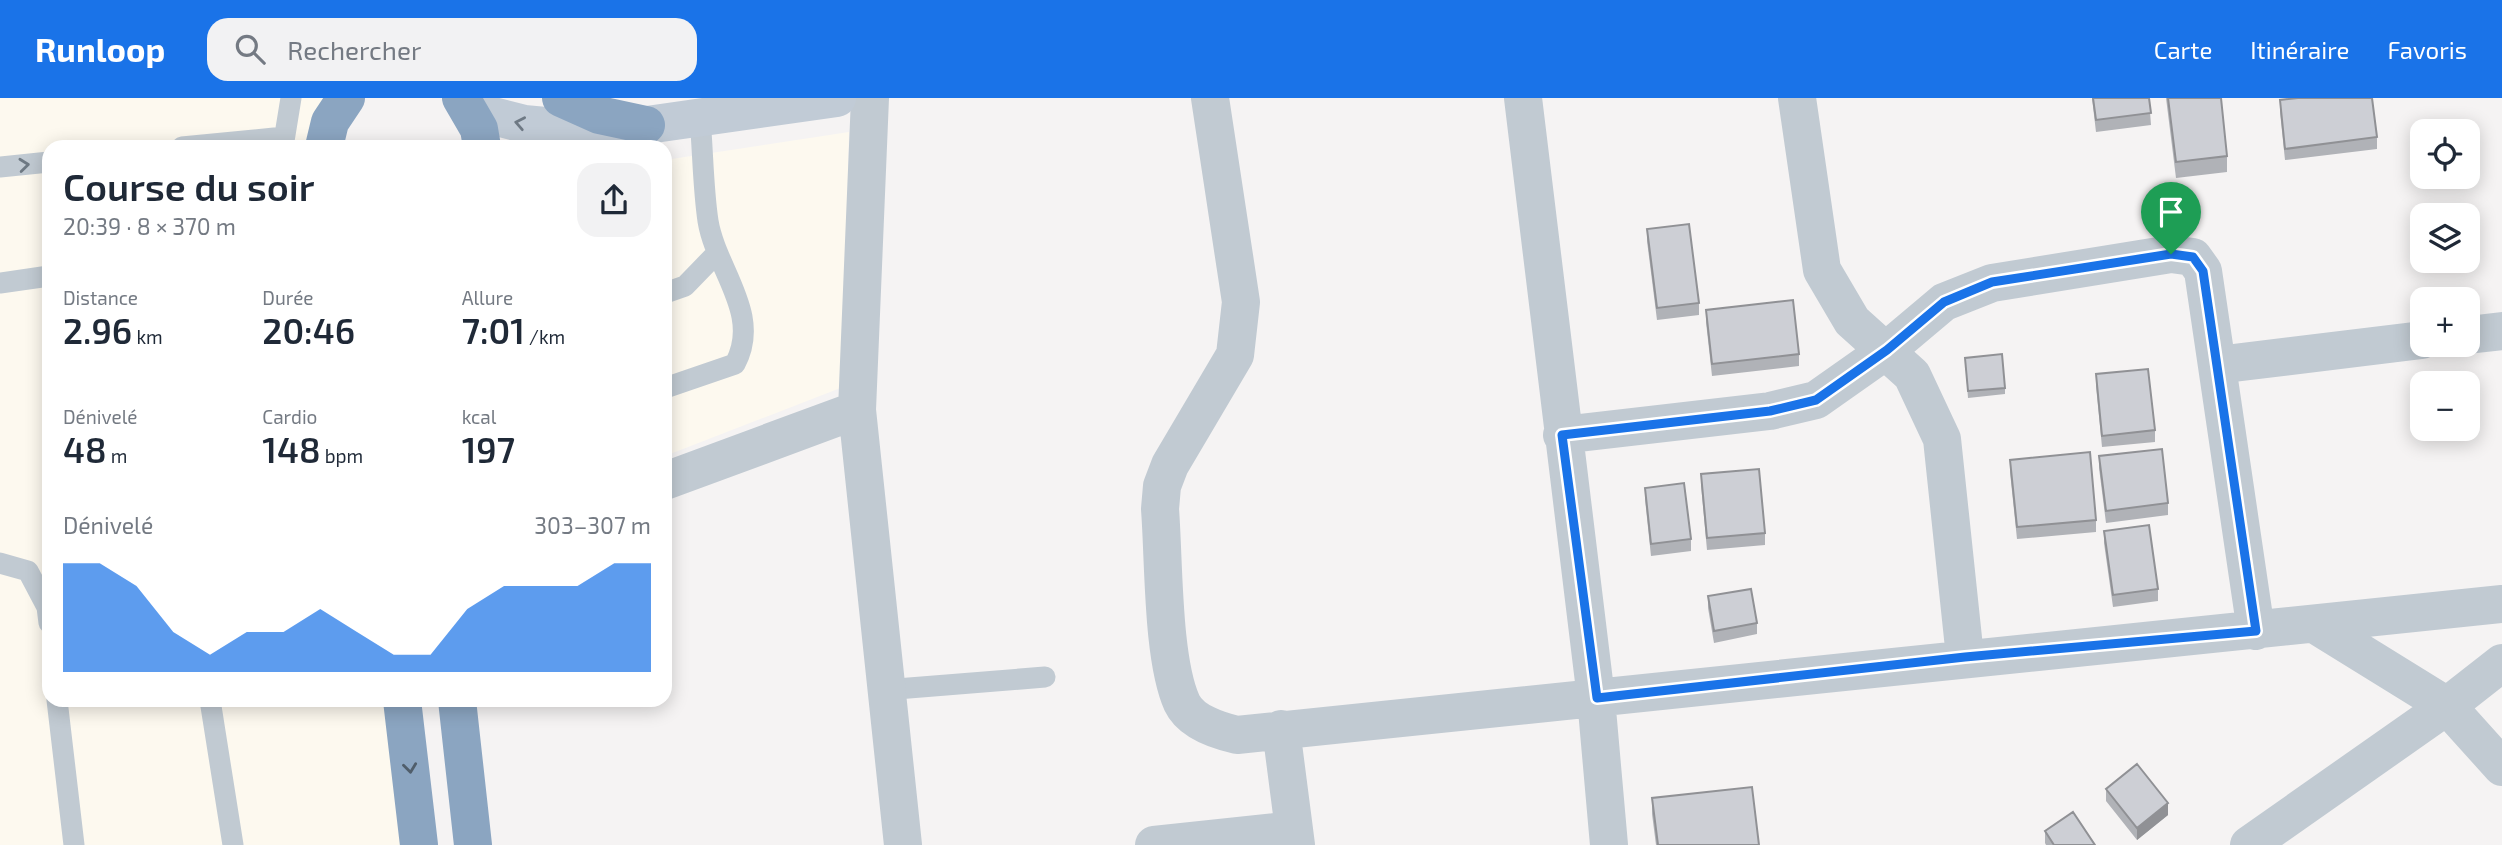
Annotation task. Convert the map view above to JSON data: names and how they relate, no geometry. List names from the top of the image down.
{
  "page": {
    "header": "Runloop",
    "search": "Rechercher",
    "nav": ["Carte", "Itinéraire", "Favoris"],
    "map_buttons": ["+", "−"],
    "heading": ["Course du soir", "20:39 · 8 × 370 m"],
    "stats": [
      ["Distance", "2.96 km"],
      ["Durée", "20:46"],
      ["Allure", "7:01 /km"],
      ["Dénivelé", "48 m"],
      ["Cardio", "148 bpm"],
      ["kcal", "197"]
    ],
    "chart": ["Dénivelé", "303–307 m"]
  }
}
